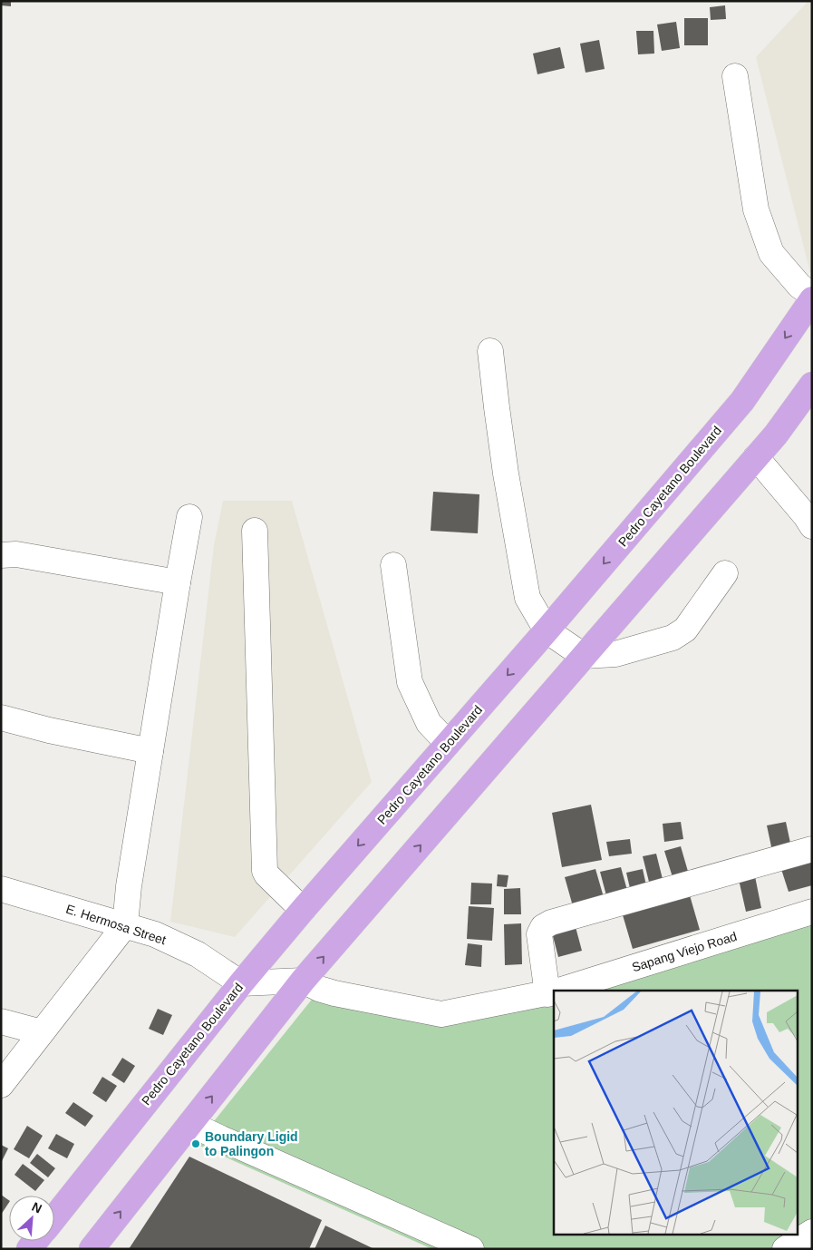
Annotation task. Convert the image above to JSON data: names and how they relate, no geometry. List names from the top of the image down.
{
  "streets": {
    "main road": ["Pedro Cayetano Boulevard"],
    "street": ["E. Hermosa Street", "Sapang Viejo Road"]
  },
  "crossings": [
    ["Pedro Cayetano Boulevard", "E. Hermosa Street"]
  ],
  "places": ["Boundary Ligid to Palingon"],
  "north": "top right"
}
